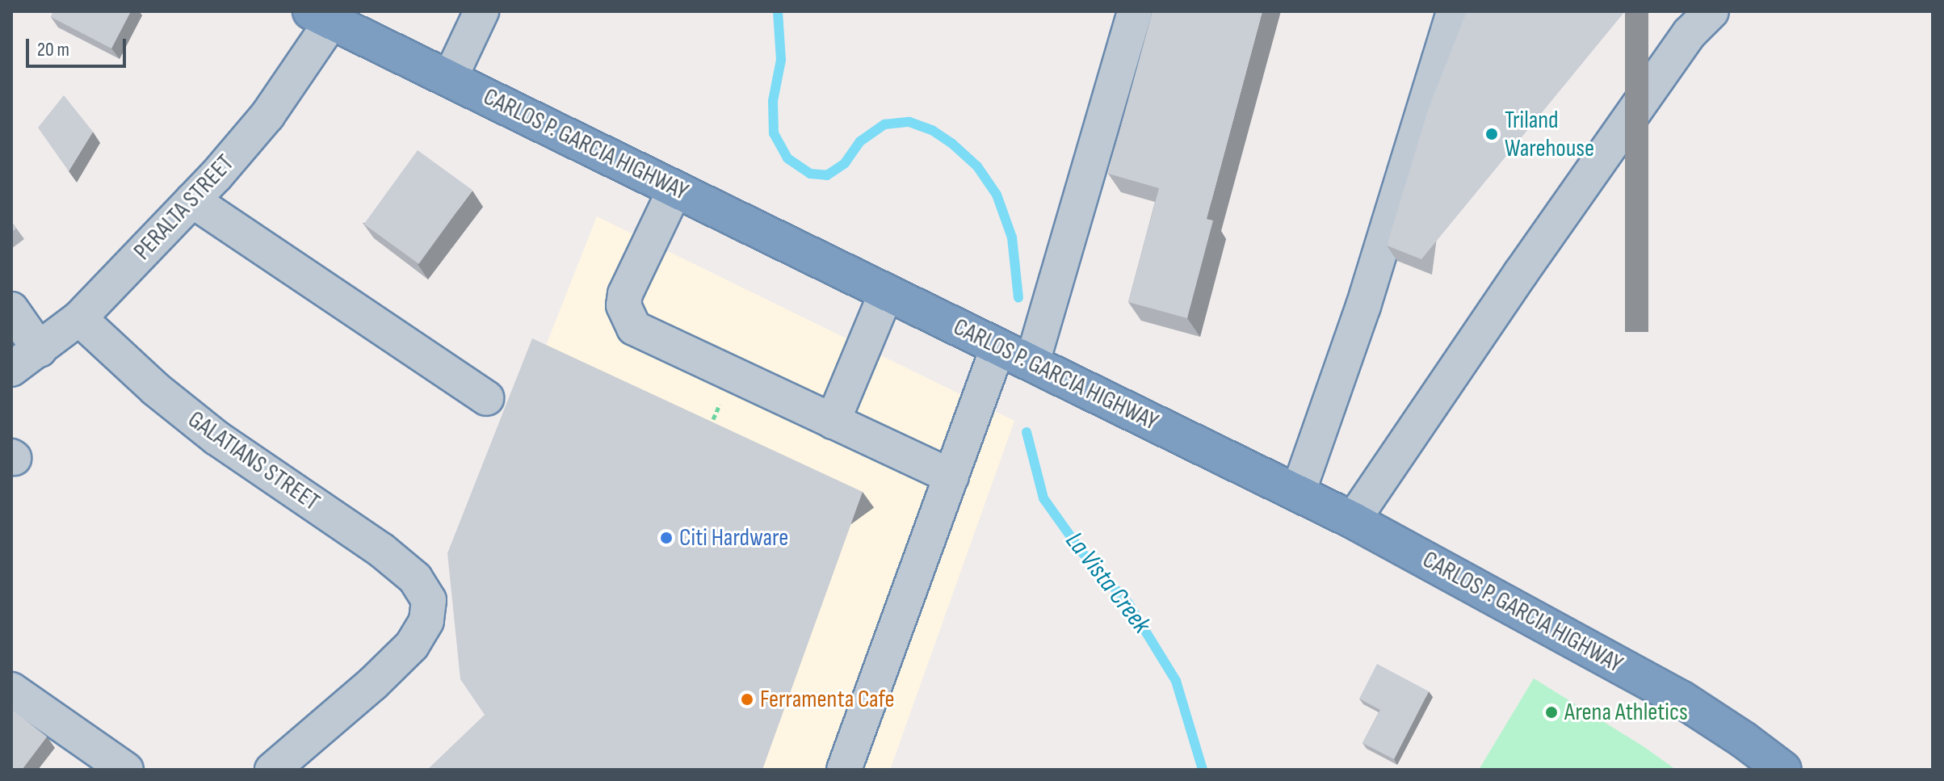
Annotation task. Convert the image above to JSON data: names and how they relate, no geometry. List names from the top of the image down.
{
  "streets": {
    "highway": ["CARLOS P. GARCIA HIGHWAY"],
    "street": ["PERALTA STREET", "GALATIANS STREET"]
  },
  "crossings": [
    ["CARLOS P. GARCIA HIGHWAY", "PERALTA STREET"],
    ["PERALTA STREET", "GALATIANS STREET"]
  ],
  "water": ["La Vista Creek"],
  "places": [
    "Triland Warehouse",
    "Citi Hardware",
    "Ferramenta Cafe",
    "Arena Athletics"
  ],
  "scale_bar": "20 m"
}
